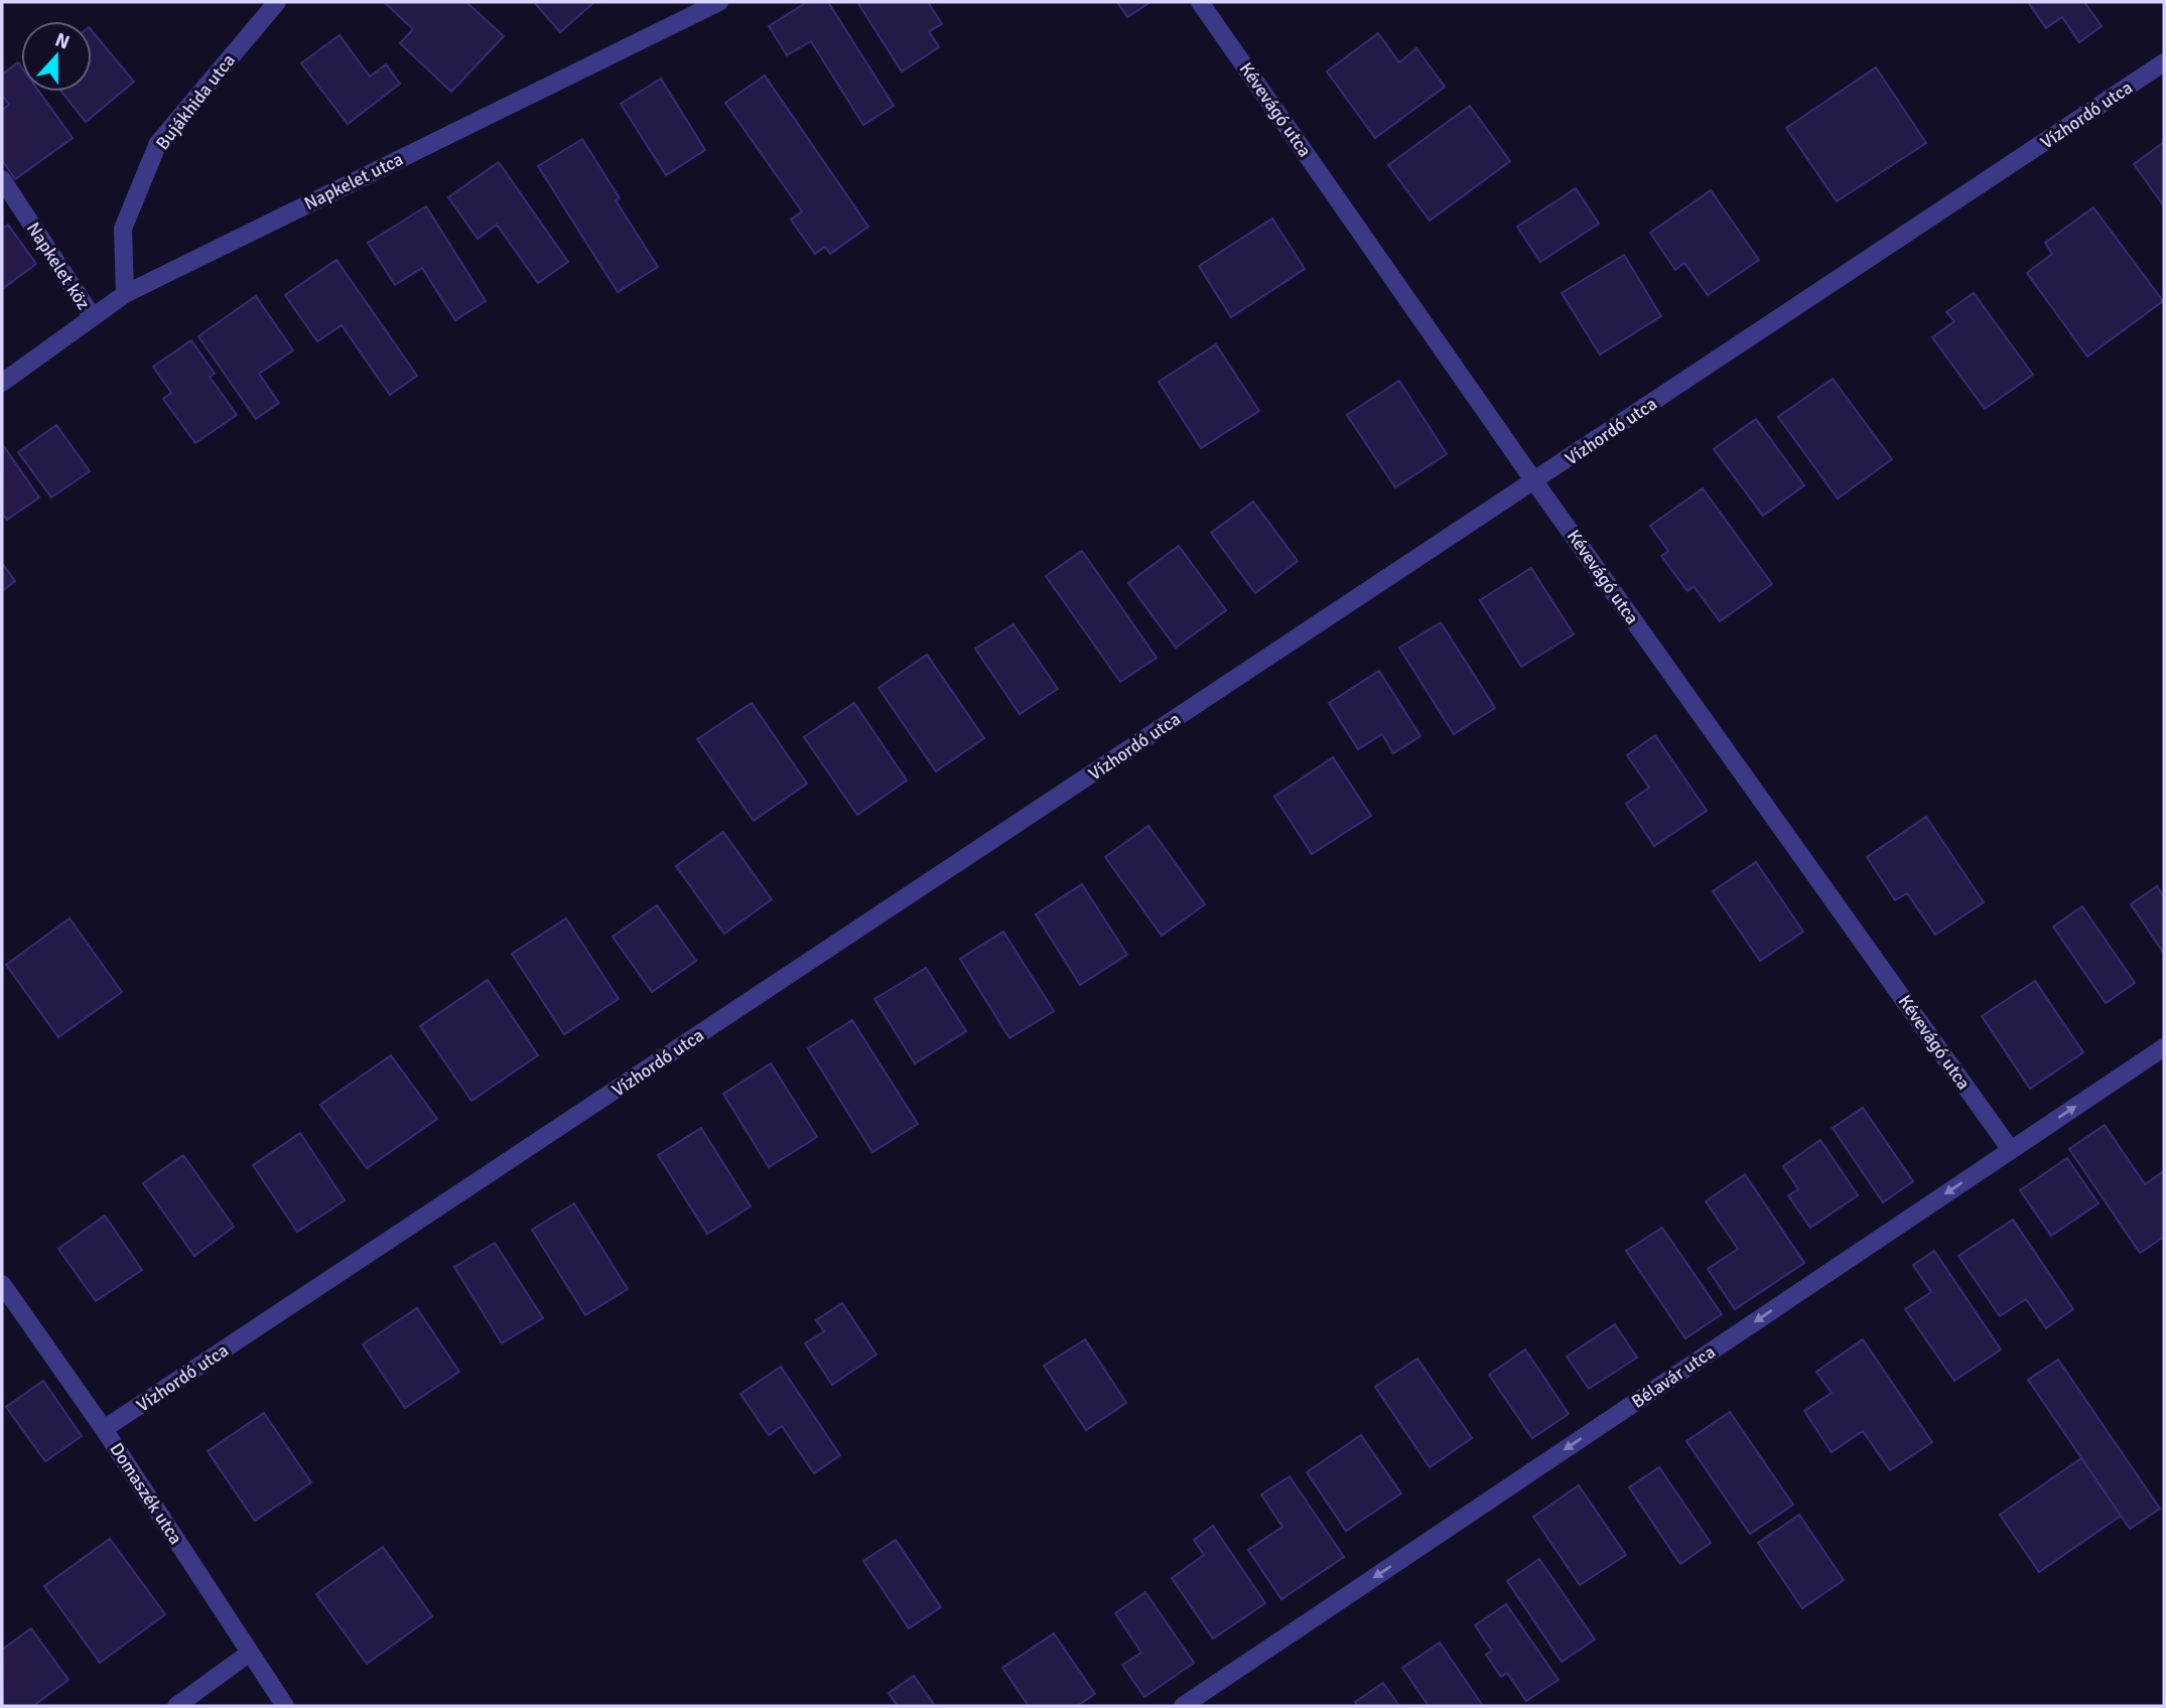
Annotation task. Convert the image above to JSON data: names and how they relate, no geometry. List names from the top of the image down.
{
  "streets": {
    "street": [
      "Bujákhida utca",
      "Kévevágó utca",
      "Vízhordó utca",
      "Napkelet utca",
      "Napkelet köz",
      "Bélavár utca",
      "Domaszék utca"
    ]
  },
  "crossings": [
    ["Bujákhida utca", "Napkelet utca"],
    ["Kévevágó utca", "Vízhordó utca"],
    ["Kévevágó utca", "Bélavár utca"],
    ["Vízhordó utca", "Domaszék utca"],
    ["Napkelet utca", "Napkelet köz"]
  ],
  "north": "top"
}
